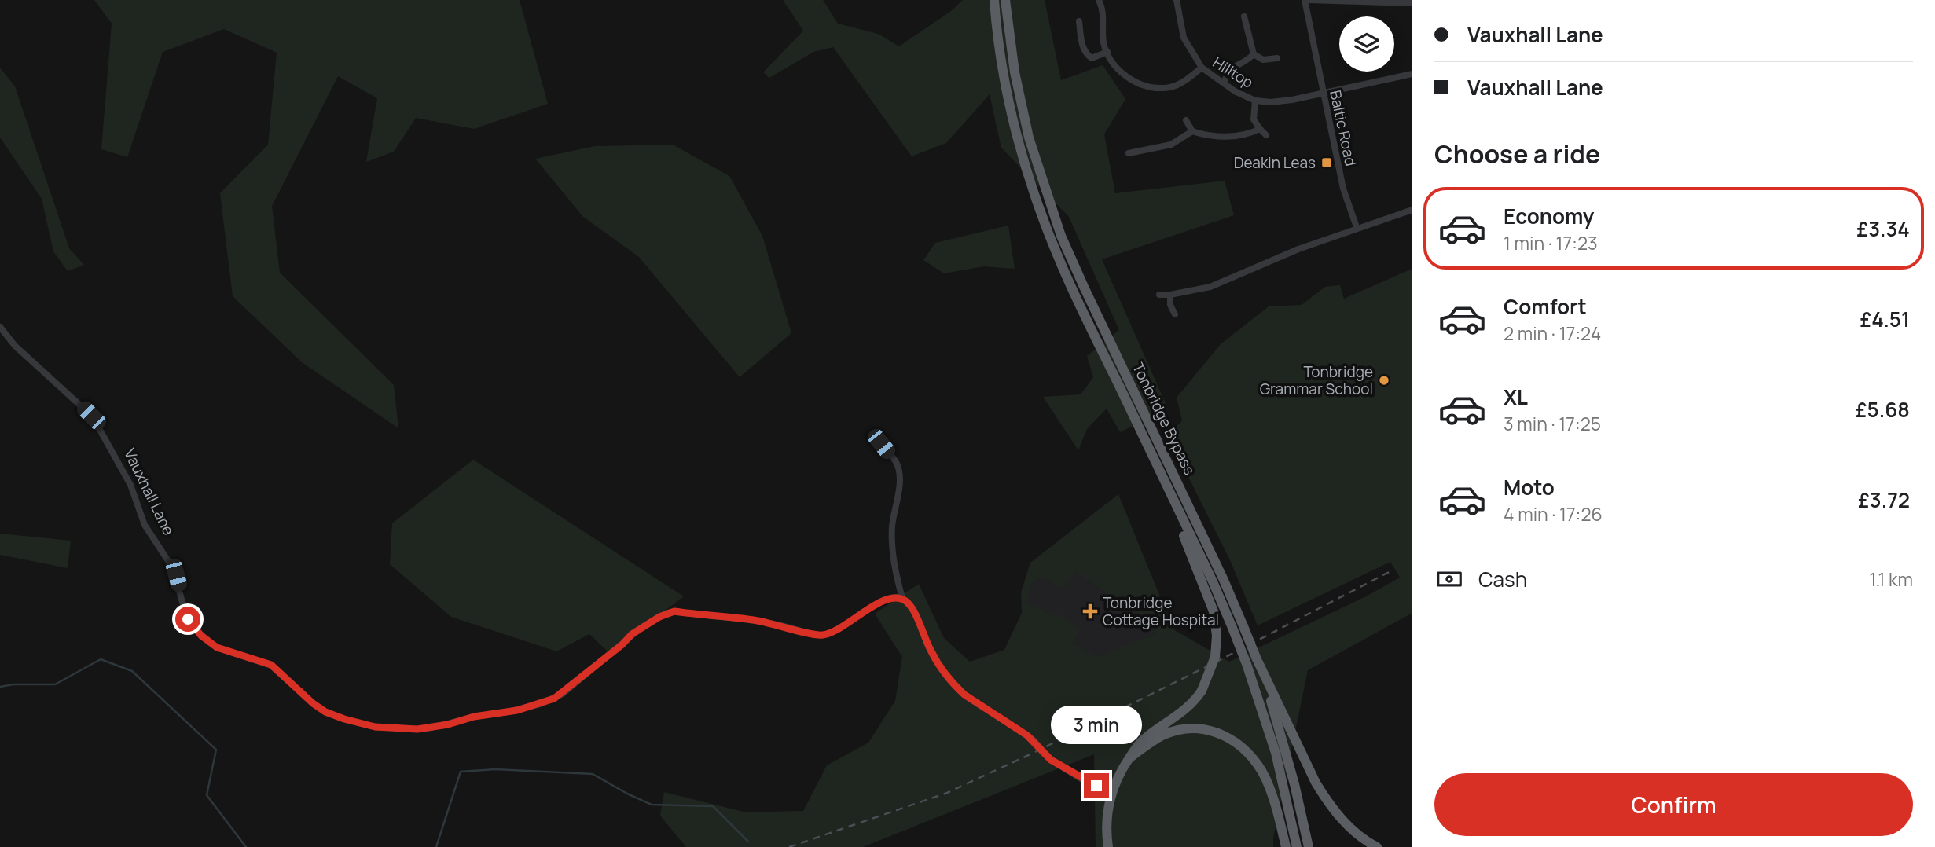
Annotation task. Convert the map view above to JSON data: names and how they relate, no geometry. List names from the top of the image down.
{
  "streets": {
    "highway": ["Tonbridge Bypass"],
    "street": ["Hilltop", "Baltic Road", "Vauxhall Lane"]
  },
  "crossings": [
    ["Hilltop", "Baltic Road"]
  ],
  "places": {
    "transit": ["Deakin Leas"],
    "other": ["Tonbridge Grammar School"],
    "health": ["Tonbridge Cottage Hospital"]
  },
  "page": {
    "banner": ["Vauxhall Lane", "Vauxhall Lane"],
    "heading": "Choose a ride",
    "list": [
      {
        "name": "Economy",
        "note": "1 min · 17:23",
        "value": "£3.34"
      },
      {
        "name": "Comfort",
        "note": "2 min · 17:24",
        "value": "£4.51"
      },
      {
        "name": "XL",
        "note": "3 min · 17:25",
        "value": "£5.68"
      },
      {
        "name": "Moto",
        "note": "4 min · 17:26",
        "value": "£3.72"
      }
    ],
    "pay": ["Cash", "1.1 km"],
    "bubble": "3 min",
    "buttons": "Confirm"
  }
}
